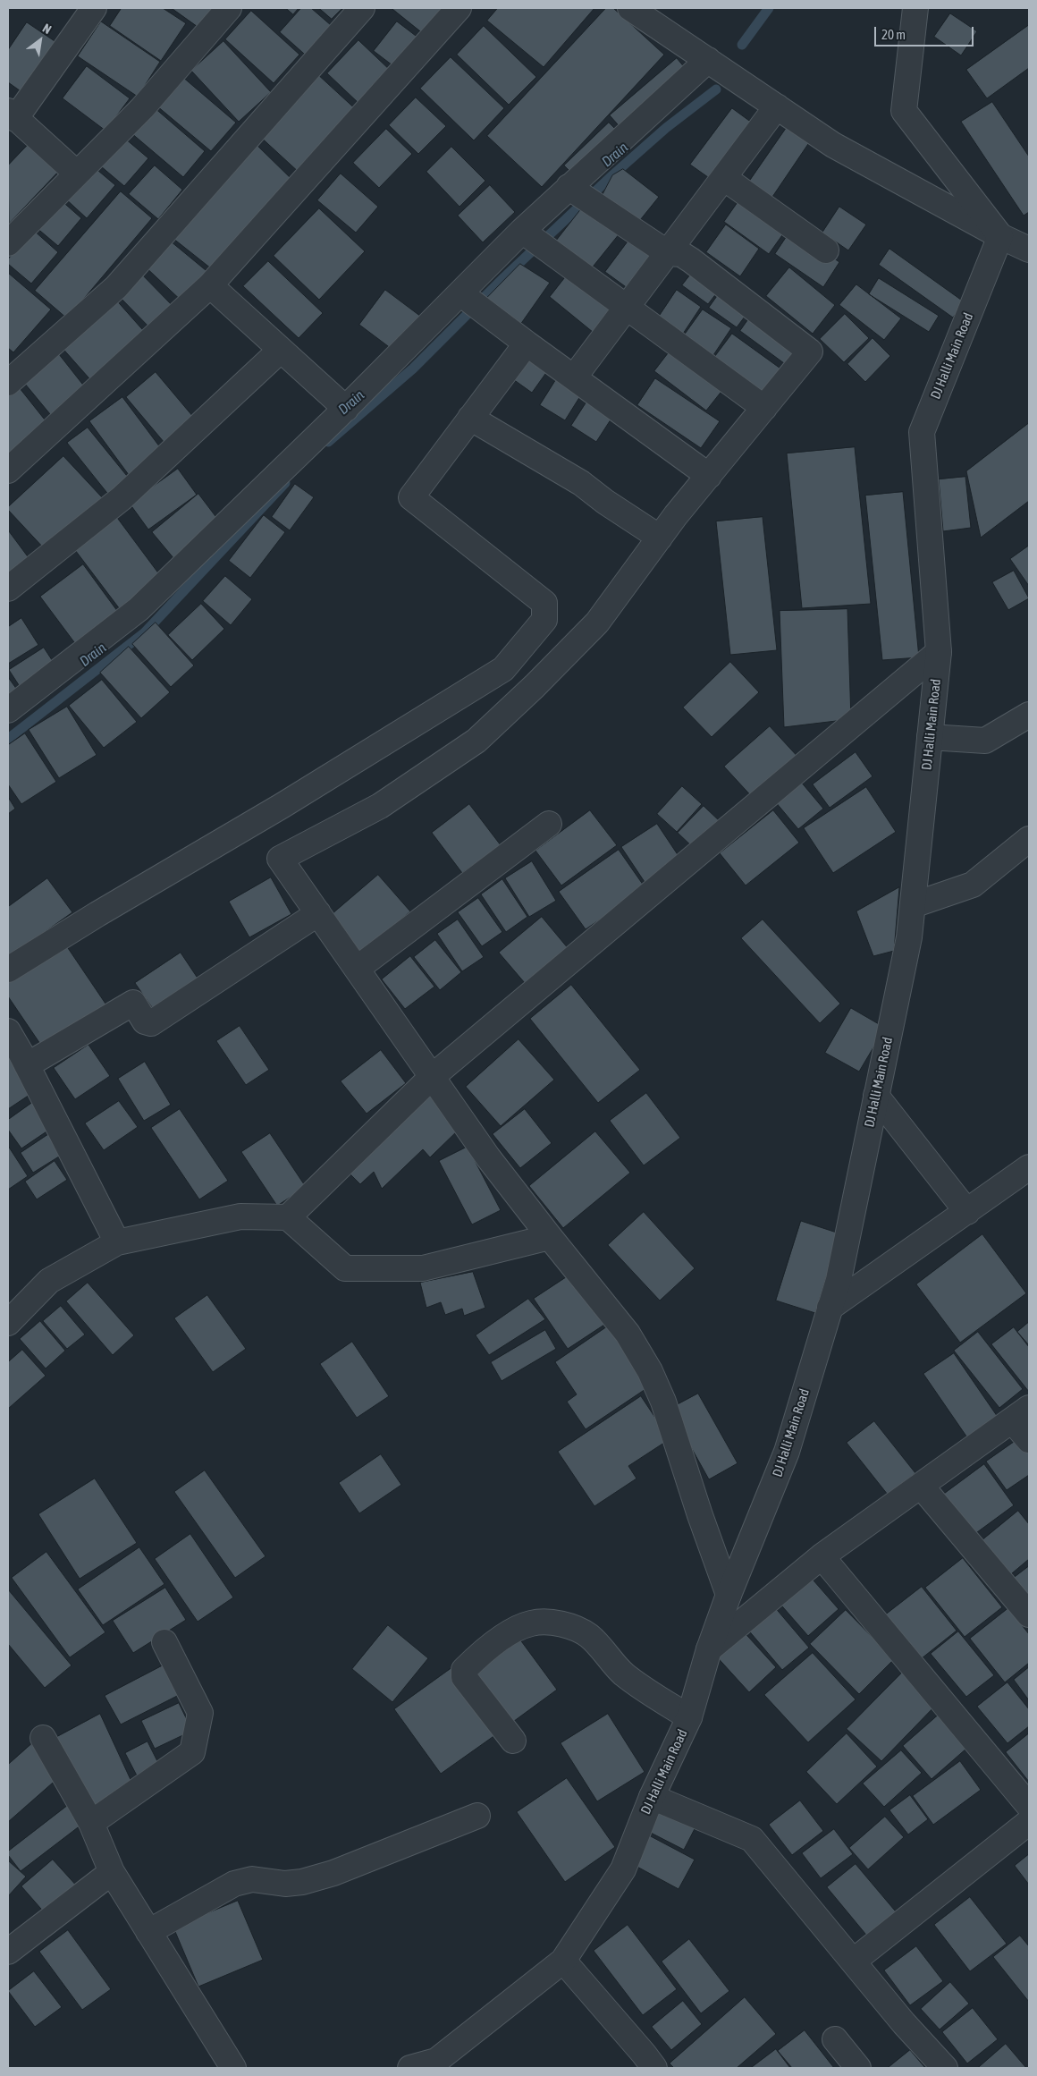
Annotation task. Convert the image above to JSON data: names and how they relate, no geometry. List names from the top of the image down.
{
  "streets": {
    "street": ["DJ Halli Main Road"]
  },
  "water": ["Drain"],
  "scale_bar": "20 m",
  "north": "top right"
}
